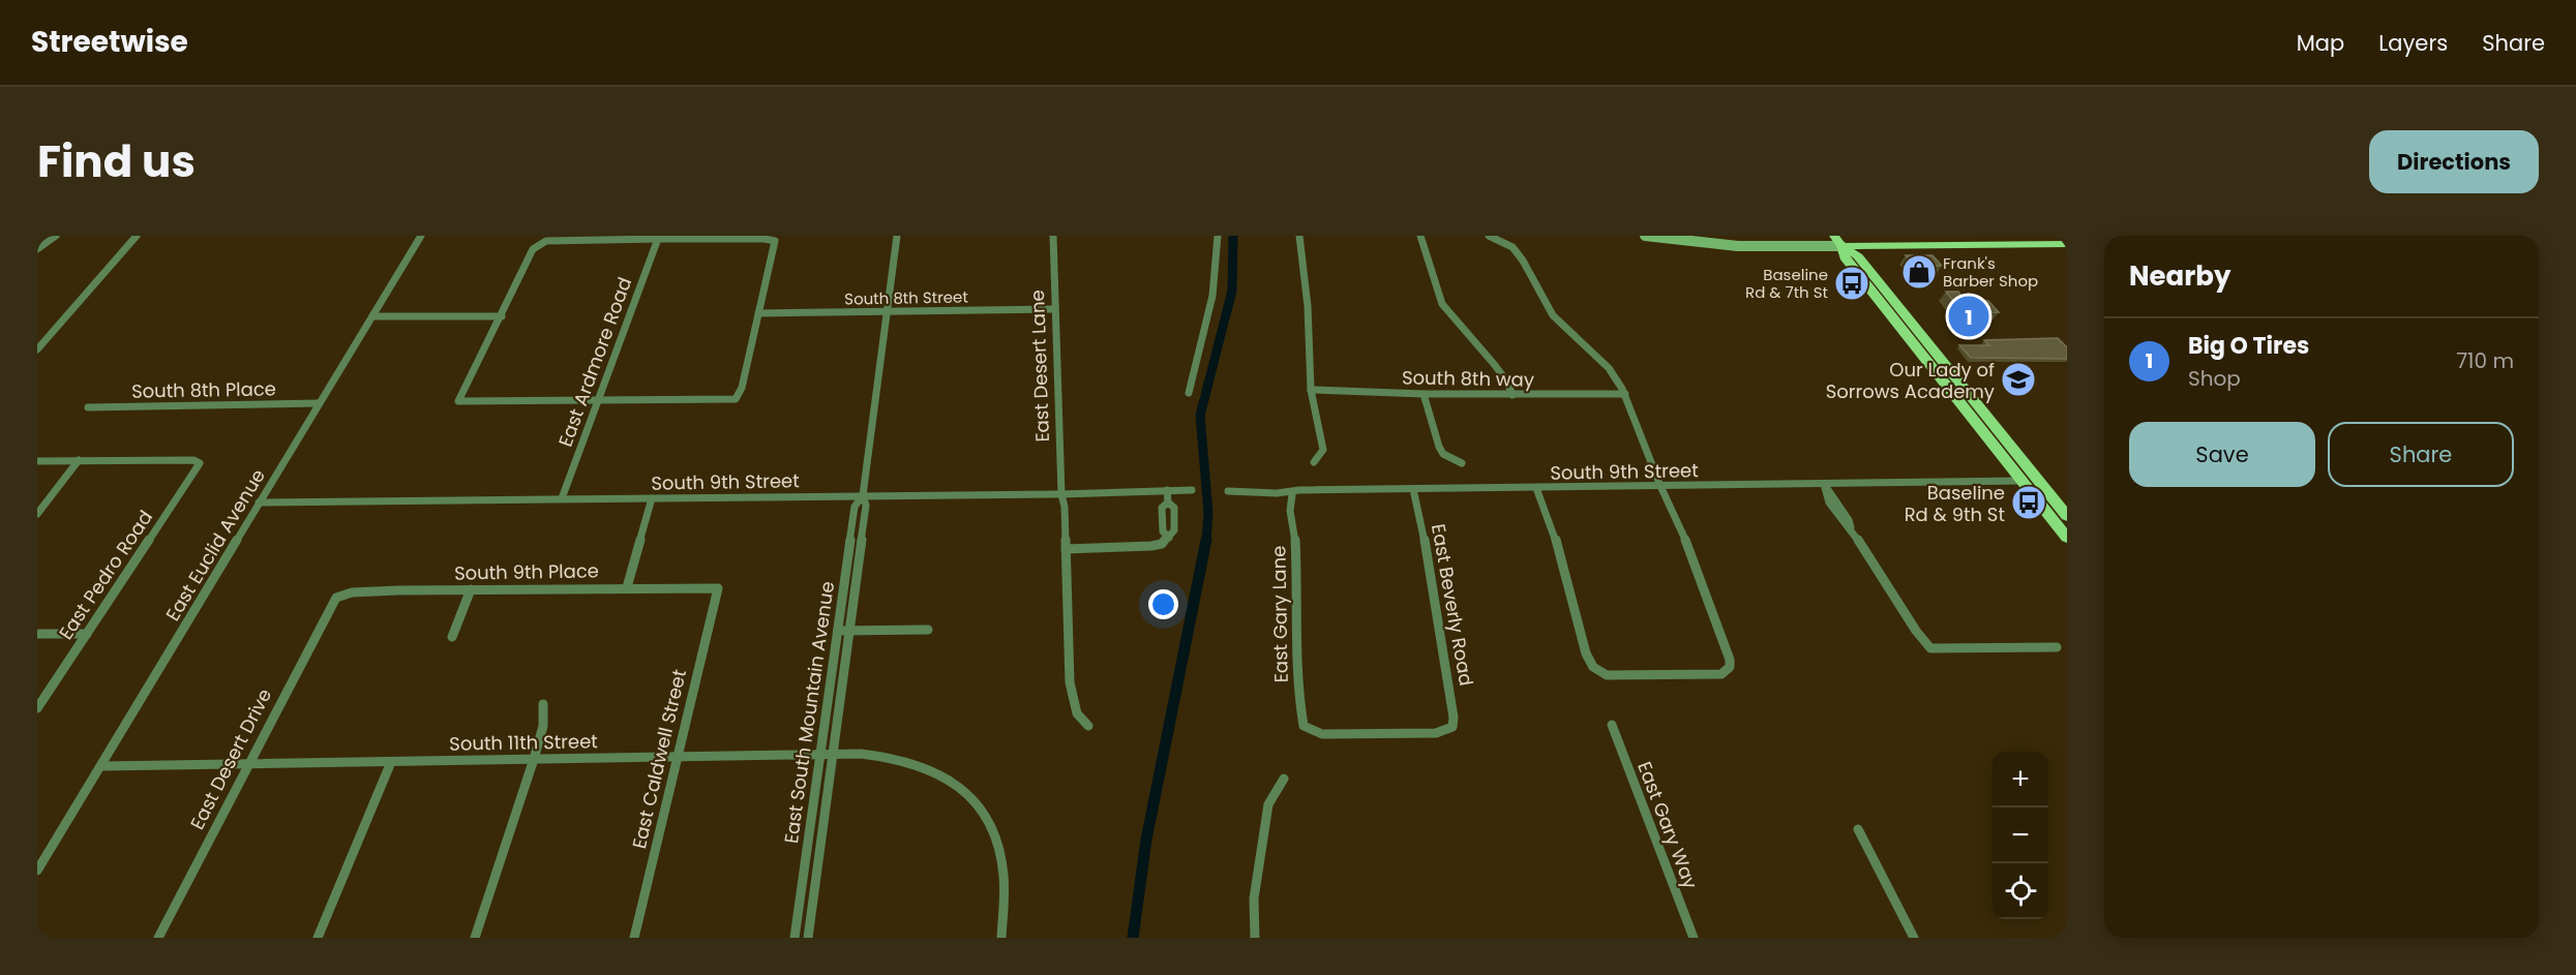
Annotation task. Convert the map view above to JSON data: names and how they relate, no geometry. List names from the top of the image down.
{
  "streets": {
    "street": [
      "South 8th Street",
      "East Ardmore Road",
      "East Desert Lane",
      "South 8th way",
      "South 8th Place",
      "South 9th Street",
      "East Euclid Avenue",
      "South 9th Place",
      "East Pedro Road",
      "East Beverly Road",
      "East Gary Lane",
      "East South Mountain Avenue",
      "South 11th Street",
      "East Desert Drive",
      "East Caldwell Street",
      "East Gary Way"
    ]
  },
  "crossings": [
    ["South 8th Street", "East Desert Lane"],
    ["South 8th Street", "East South Mountain Avenue"],
    ["East Ardmore Road", "South 9th Street"],
    ["East Desert Lane", "South 9th Street"],
    ["South 8th Place", "East Euclid Avenue"],
    ["South 9th Street", "East Euclid Avenue"],
    ["South 9th Street", "East Beverly Road"],
    ["South 9th Street", "East Gary Lane"],
    ["South 9th Street", "East South Mountain Avenue"],
    ["East Euclid Avenue", "South 11th Street"],
    ["South 9th Place", "East Desert Drive"],
    ["South 9th Place", "East Caldwell Street"],
    ["East Beverly Road", "East Gary Lane"],
    ["East South Mountain Avenue", "South 11th Street"],
    ["South 11th Street", "East Desert Drive"],
    ["South 11th Street", "East Caldwell Street"]
  ],
  "places": {
    "shop": ["Frank's Barber Shop"],
    "bus stop": ["Baseline Rd & 7th St", "Baseline Rd & 9th St"],
    "school or university": ["Our Lady of Sorrows Academy"]
  },
  "page": {
    "header": "Streetwise",
    "nav": ["Map", "Layers", "Share"],
    "title": "Find us",
    "buttons": [
      "Directions",
      ["Save", "Share"]
    ],
    "heading": "Nearby",
    "pins": "1",
    "list": [
      {
        "mark": "1",
        "name": "Big O Tires",
        "note": "Shop",
        "value": "710 m"
      }
    ],
    "map_buttons": ["+", "−"]
  }
}
